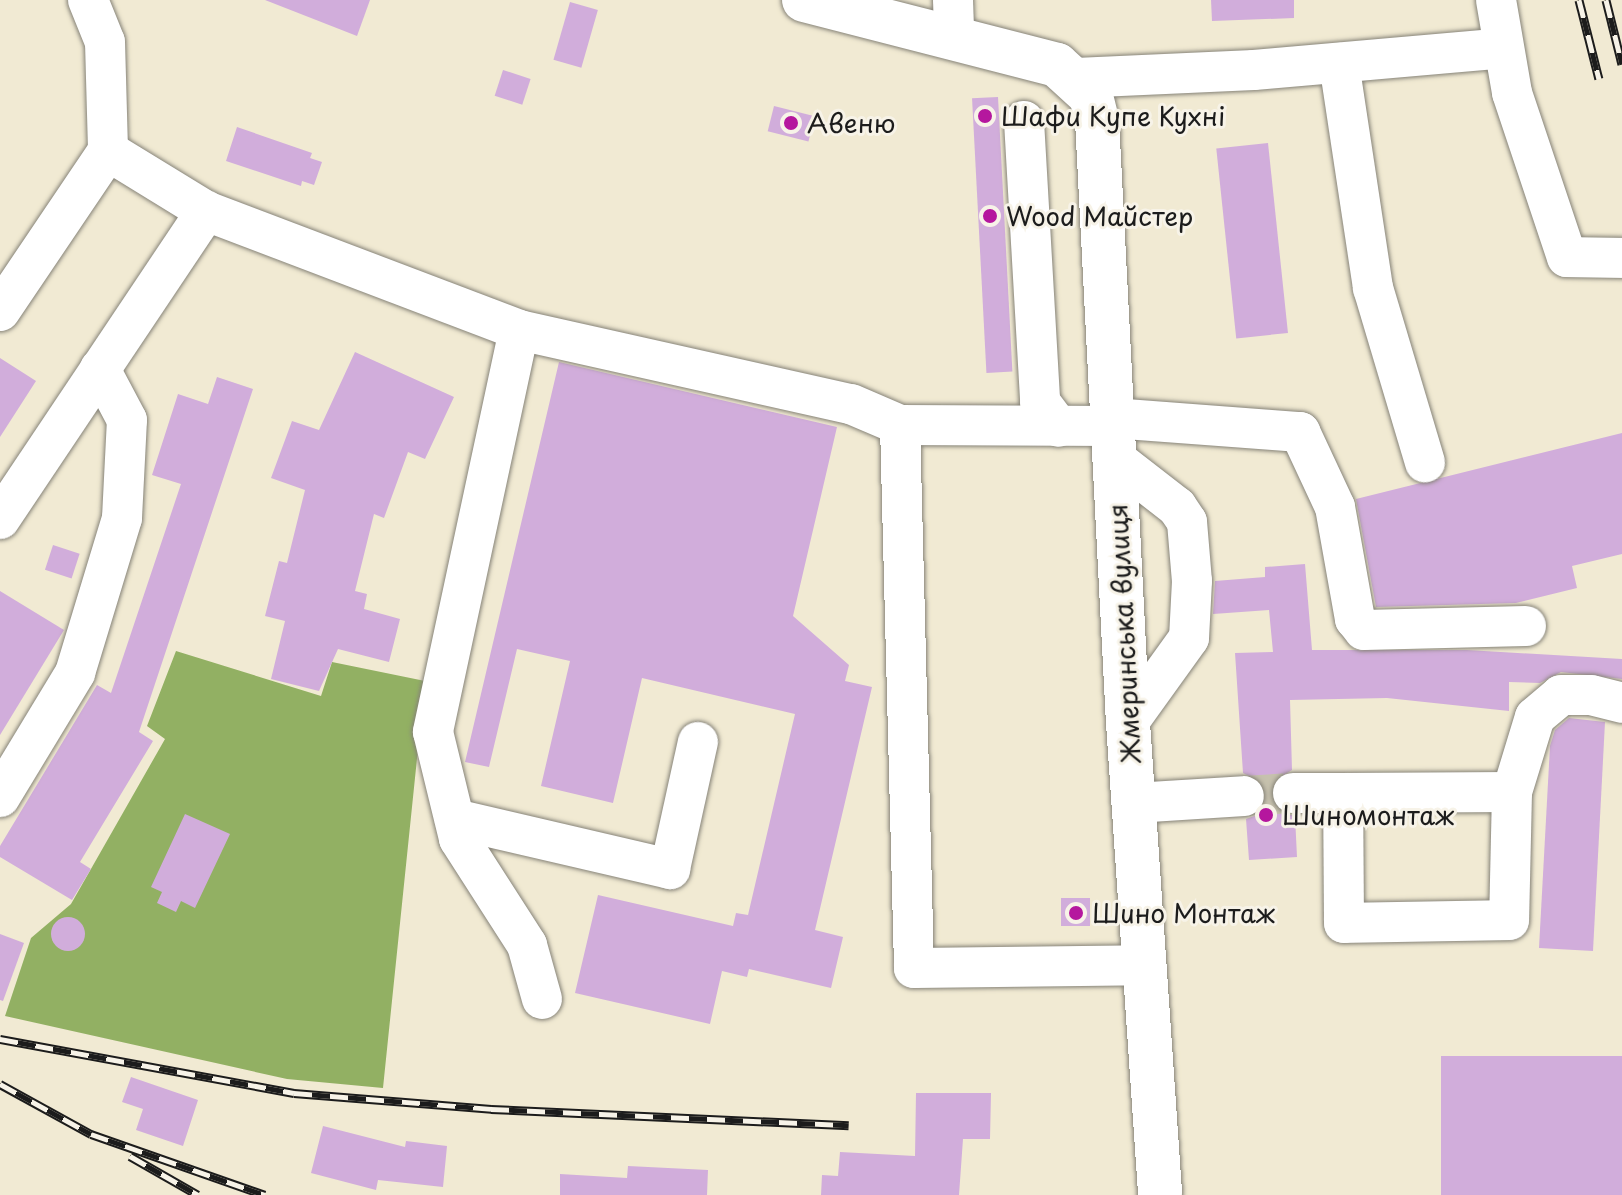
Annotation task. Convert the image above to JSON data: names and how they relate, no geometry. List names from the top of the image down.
{
  "streets": {
    "main road": ["Жмеринська вулиця"]
  },
  "places": [
    "Шафи Купе Кухні",
    "Авеню",
    "Wood Майстер",
    "Шиномонтаж",
    "Шино Монтаж"
  ]
}
